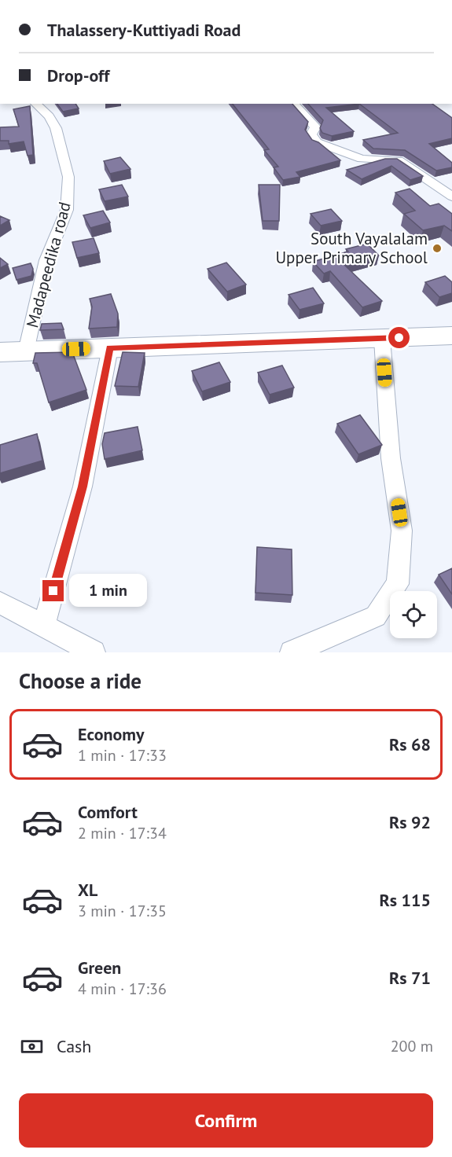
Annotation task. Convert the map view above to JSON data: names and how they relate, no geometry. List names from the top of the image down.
{
  "streets": {
    "street": ["Madapeedika road"]
  },
  "places": ["South Vayalalam Upper Primary School"],
  "page": {
    "banner": ["Thalassery-Kuttiyadi Road", "Drop-off"],
    "bubble": "1 min",
    "heading": "Choose a ride",
    "list": [
      {
        "name": "Economy",
        "note": "1 min · 17:33",
        "value": "Rs 68"
      },
      {
        "name": "Comfort",
        "note": "2 min · 17:34",
        "value": "Rs 92"
      },
      {
        "name": "XL",
        "note": "3 min · 17:35",
        "value": "Rs 115"
      },
      {
        "name": "Green",
        "note": "4 min · 17:36",
        "value": "Rs 71"
      }
    ],
    "pay": ["Cash", "200 m"],
    "buttons": "Confirm"
  }
}
